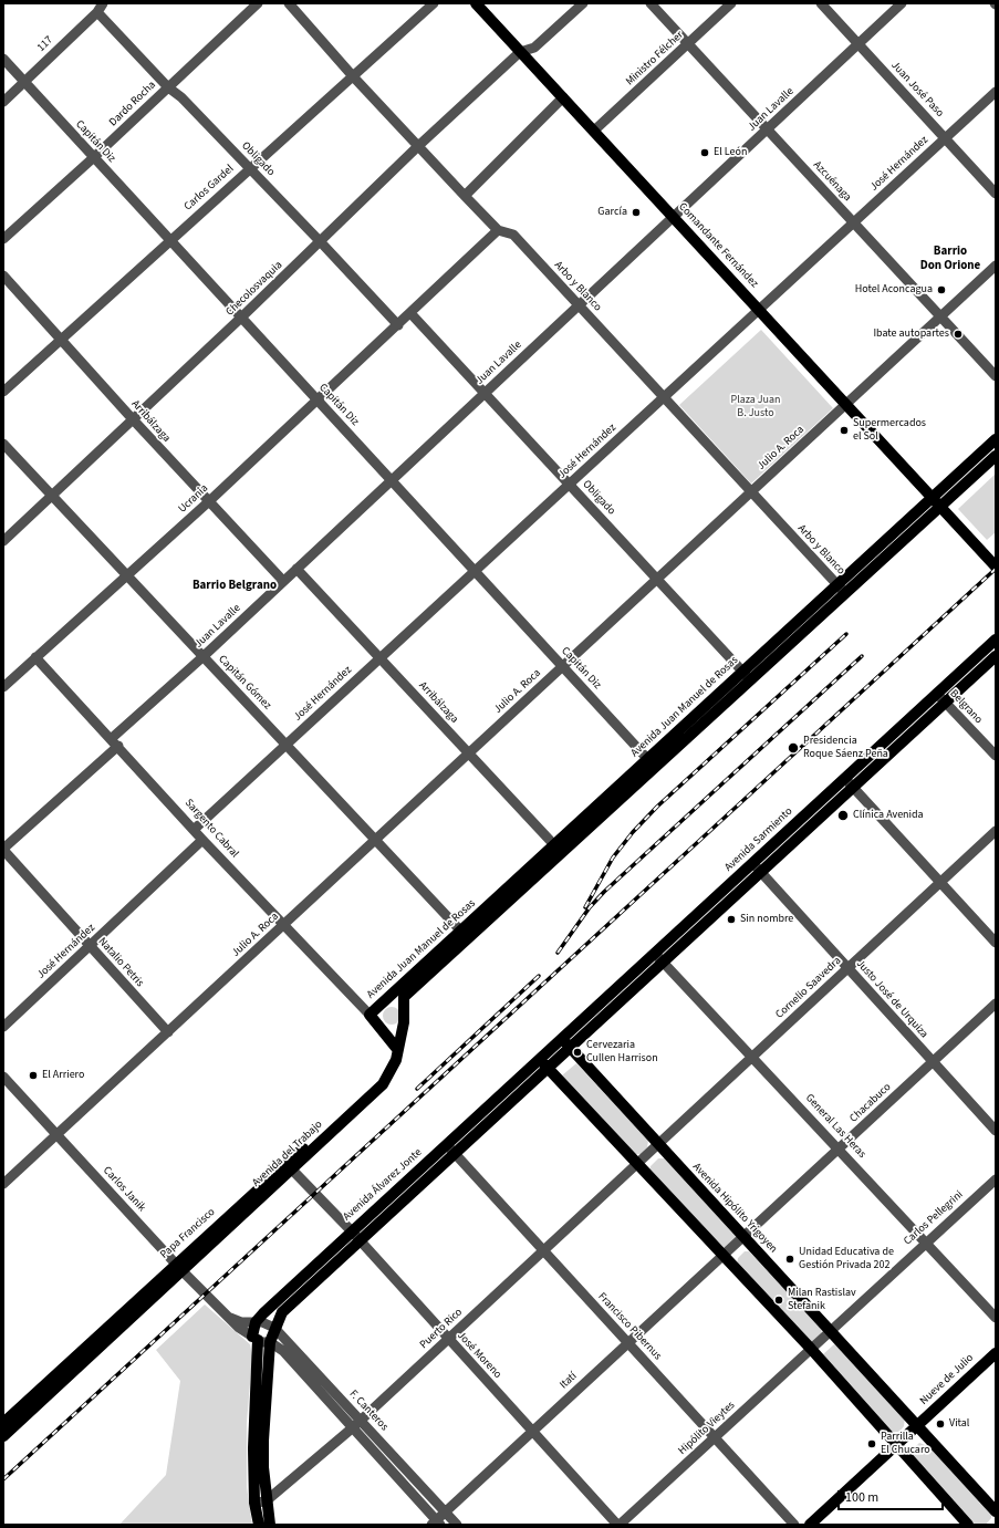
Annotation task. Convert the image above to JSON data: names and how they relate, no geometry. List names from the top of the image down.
{
  "streets": {
    "main road": [
      "Comandante Fernández",
      "Avenida Juan Manuel de Rosas",
      "Avenida Sarmiento",
      "Avenida del Trabajo",
      "Avenida Álvarez Jonte",
      "Avenida Hipólito Yrigoyen",
      "Papa Francisco",
      "Nueve de Julio"
    ],
    "street": [
      "117",
      "Ministro Félcher",
      "Juan José Paso",
      "Dardo Rocha",
      "Juan Lavalle",
      "Capitán Diz",
      "Obligado",
      "José Hernández",
      "Azcuénaga",
      "Carlos Gardel",
      "Arbo y Blanco",
      "Checolosvaquia",
      "Arribálzaga",
      "Julio A. Roca",
      "Ucrania",
      "Capitán Gómez",
      "Belgrano",
      "Sargento Cabral",
      "Natalio Petris",
      "Cornelio Saavedra",
      "Justo José de Urquiza",
      "Chacabuco",
      "General Las Heras",
      "Carlos Janik",
      "Carlos Pellegrini",
      "Francisco Pibernus",
      "Puerto Rico",
      "José Moreno",
      "Itatí",
      "F. Canteros",
      "Hipólito Vieytes"
    ]
  },
  "crossings": [
    ["117", "Capitán Diz"],
    ["117", "Obligado"],
    ["Ministro Félcher", "Azcuénaga"],
    ["Ministro Félcher", "Comandante Fernández"],
    ["Juan José Paso", "Juan Lavalle"],
    ["Juan José Paso", "José Hernández"],
    ["Dardo Rocha", "Capitán Diz"],
    ["Dardo Rocha", "Obligado"],
    ["Juan Lavalle", "Capitán Diz"],
    ["Juan Lavalle", "Obligado"],
    ["Juan Lavalle", "Azcuénaga"],
    ["Juan Lavalle", "Comandante Fernández"],
    ["Juan Lavalle", "Arbo y Blanco"],
    ["Juan Lavalle", "Arribálzaga"],
    ["Juan Lavalle", "Capitán Gómez"],
    ["Juan Lavalle", "Sargento Cabral"],
    ["Juan Lavalle", "Natalio Petris"],
    ["Capitán Diz", "José Hernández"],
    ["Capitán Diz", "Carlos Gardel"],
    ["Capitán Diz", "Checolosvaquia"],
    ["Capitán Diz", "Julio A. Roca"],
    ["Capitán Diz", "Ucrania"],
    ["Capitán Diz", "Avenida Juan Manuel de Rosas"],
    ["Obligado", "José Hernández"],
    ["Obligado", "Carlos Gardel"],
    ["Obligado", "Checolosvaquia"],
    ["Obligado", "Julio A. Roca"],
    ["Obligado", "Ucrania"],
    ["Obligado", "Avenida Juan Manuel de Rosas"],
    ["José Hernández", "Azcuénaga"],
    ["José Hernández", "Comandante Fernández"],
    ["José Hernández", "Arbo y Blanco"],
    ["José Hernández", "Arribálzaga"],
    ["José Hernández", "Capitán Gómez"],
    ["José Hernández", "Sargento Cabral"],
    ["José Hernández", "Natalio Petris"],
    ["Azcuénaga", "Julio A. Roca"],
    ["Carlos Gardel", "Arbo y Blanco"],
    ["Carlos Gardel", "Arribálzaga"],
    ["Comandante Fernández", "Checolosvaquia"],
    ["Comandante Fernández", "Julio A. Roca"],
    ["Comandante Fernández", "Avenida Juan Manuel de Rosas"],
    ["Arbo y Blanco", "Checolosvaquia"],
    ["Arbo y Blanco", "Julio A. Roca"],
    ["Arbo y Blanco", "Avenida Juan Manuel de Rosas"],
    ["Checolosvaquia", "Arribálzaga"],
    ["Checolosvaquia", "Capitán Gómez"],
    ["Arribálzaga", "Julio A. Roca"],
    ["Arribálzaga", "Ucrania"],
    ["Arribálzaga", "Avenida Juan Manuel de Rosas"],
    ["Julio A. Roca", "Capitán Gómez"],
    ["Julio A. Roca", "Sargento Cabral"],
    ["Julio A. Roca", "Natalio Petris"],
    ["Julio A. Roca", "Carlos Janik"],
    ["Ucrania", "Capitán Gómez"],
    ["Ucrania", "Sargento Cabral"],
    ["Capitán Gómez", "Avenida Juan Manuel de Rosas"],
    ["Avenida Juan Manuel de Rosas", "Sargento Cabral"],
    ["Avenida Juan Manuel de Rosas", "Avenida del Trabajo"],
    ["Belgrano", "Avenida Sarmiento"],
    ["Avenida Sarmiento", "Justo José de Urquiza"],
    ["Avenida Sarmiento", "General Las Heras"],
    ["Avenida Sarmiento", "Avenida Álvarez Jonte"],
    ["Avenida Sarmiento", "Avenida Hipólito Yrigoyen"],
    ["Cornelio Saavedra", "Justo José de Urquiza"],
    ["Cornelio Saavedra", "General Las Heras"],
    ["Cornelio Saavedra", "Avenida Hipólito Yrigoyen"],
    ["Cornelio Saavedra", "Puerto Rico"],
    ["Justo José de Urquiza", "Chacabuco"],
    ["Chacabuco", "General Las Heras"],
    ["Chacabuco", "Avenida Hipólito Yrigoyen"],
    ["Chacabuco", "Itatí"],
    ["General Las Heras", "Carlos Pellegrini"],
    ["Avenida del Trabajo", "Carlos Janik"],
    ["Avenida del Trabajo", "Papa Francisco"],
    ["Avenida del Trabajo", "José Moreno"],
    ["Avenida Álvarez Jonte", "Francisco Pibernus"],
    ["Avenida Álvarez Jonte", "José Moreno"],
    ["Avenida Álvarez Jonte", "F. Canteros"],
    ["Carlos Janik", "Papa Francisco"],
    ["Avenida Hipólito Yrigoyen", "Carlos Pellegrini"],
    ["Avenida Hipólito Yrigoyen", "Nueve de Julio"],
    ["Carlos Pellegrini", "Hipólito Vieytes"],
    ["Francisco Pibernus", "Puerto Rico"],
    ["Francisco Pibernus", "Itatí"],
    ["Francisco Pibernus", "Hipólito Vieytes"],
    ["Puerto Rico", "José Moreno"],
    ["Puerto Rico", "F. Canteros"],
    ["José Moreno", "Itatí"],
    ["José Moreno", "Hipólito Vieytes"],
    ["Itatí", "F. Canteros"]
  ],
  "districts": ["Barrio Don Orione", "Barrio Belgrano"],
  "parks": ["Plaza Juan B. Justo"],
  "places": [
    "El León",
    "García",
    "Hotel Aconcagua",
    "Ibate autopartes",
    "Supermercados el Sol",
    "Presidencia Roque Sáenz Peña",
    "Clínica Avenida",
    "Sin nombre",
    "Cervezaria Cullen Harrison",
    "El Arriero",
    "Unidad Educativa de Gestión Privada 202",
    "Milan Rastislav Stefanik",
    "Vital",
    "Parrilla El Chucaro"
  ],
  "scale_bar": "100 m"
}
